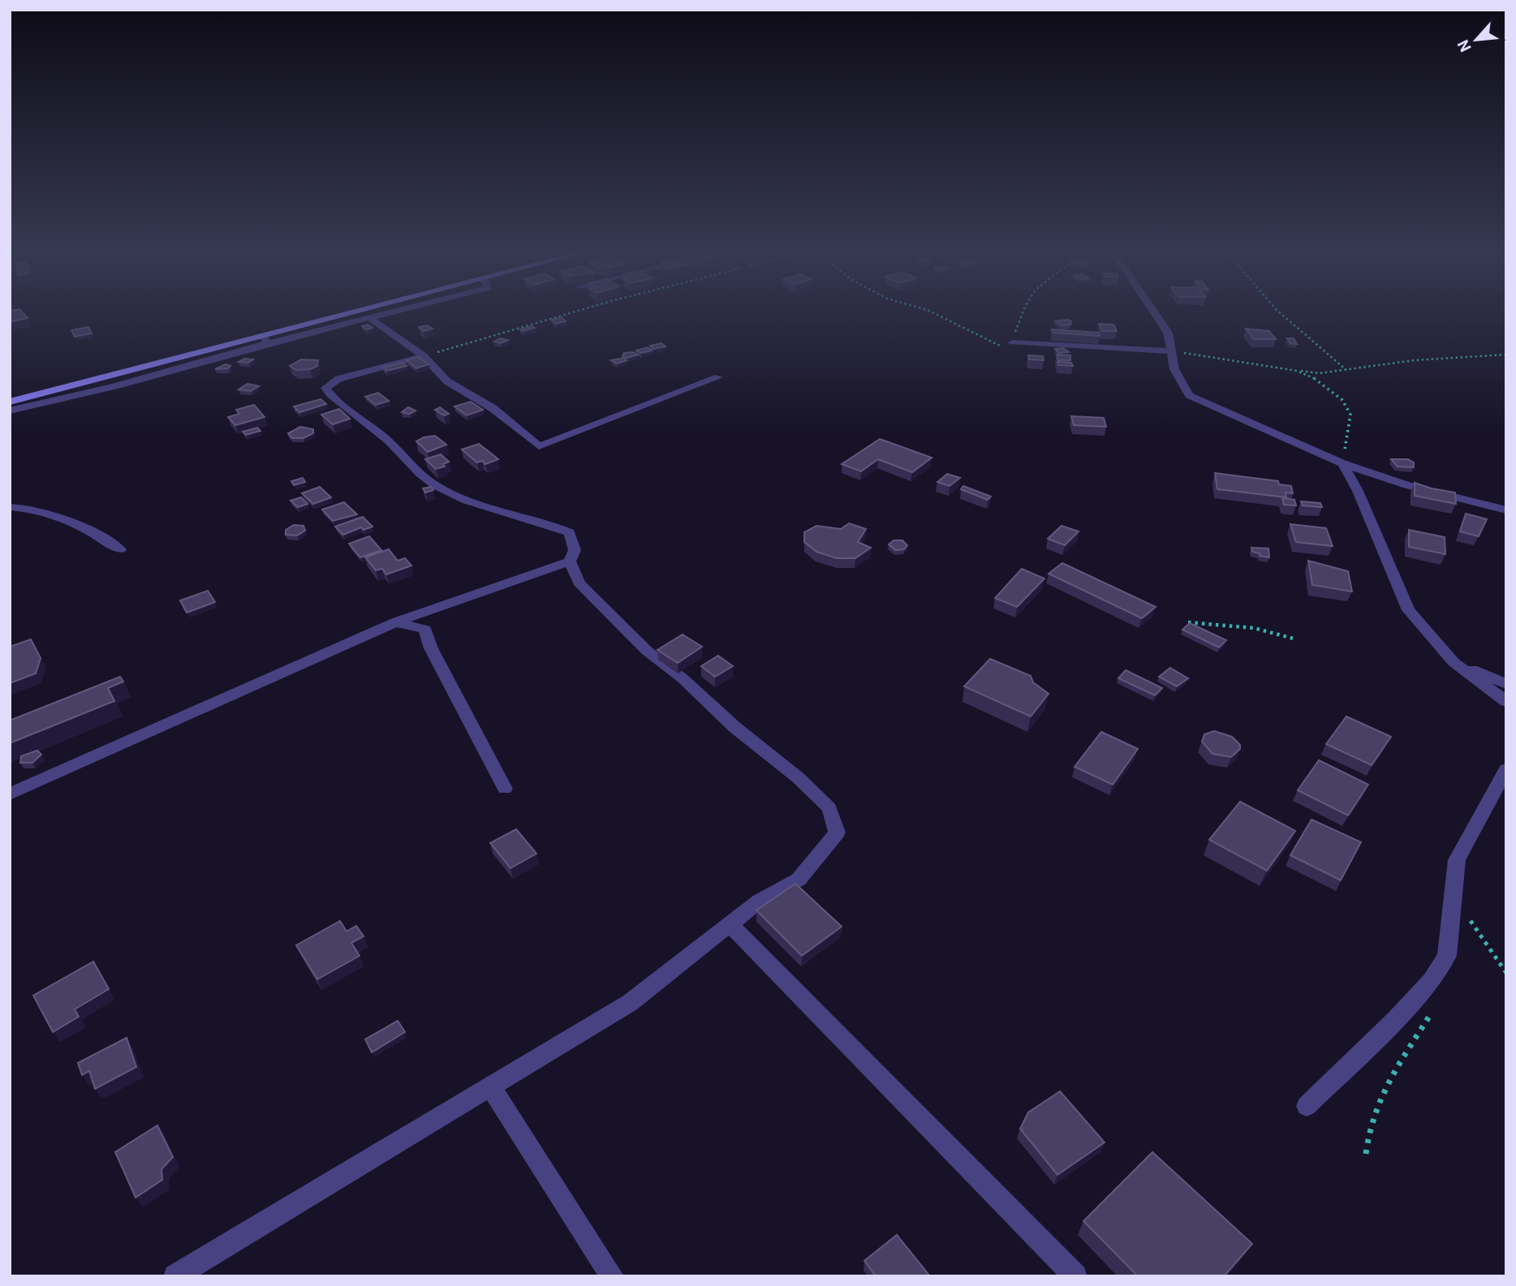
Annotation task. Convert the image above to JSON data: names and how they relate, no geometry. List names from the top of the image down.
{
  "north": "bottom left"
}
